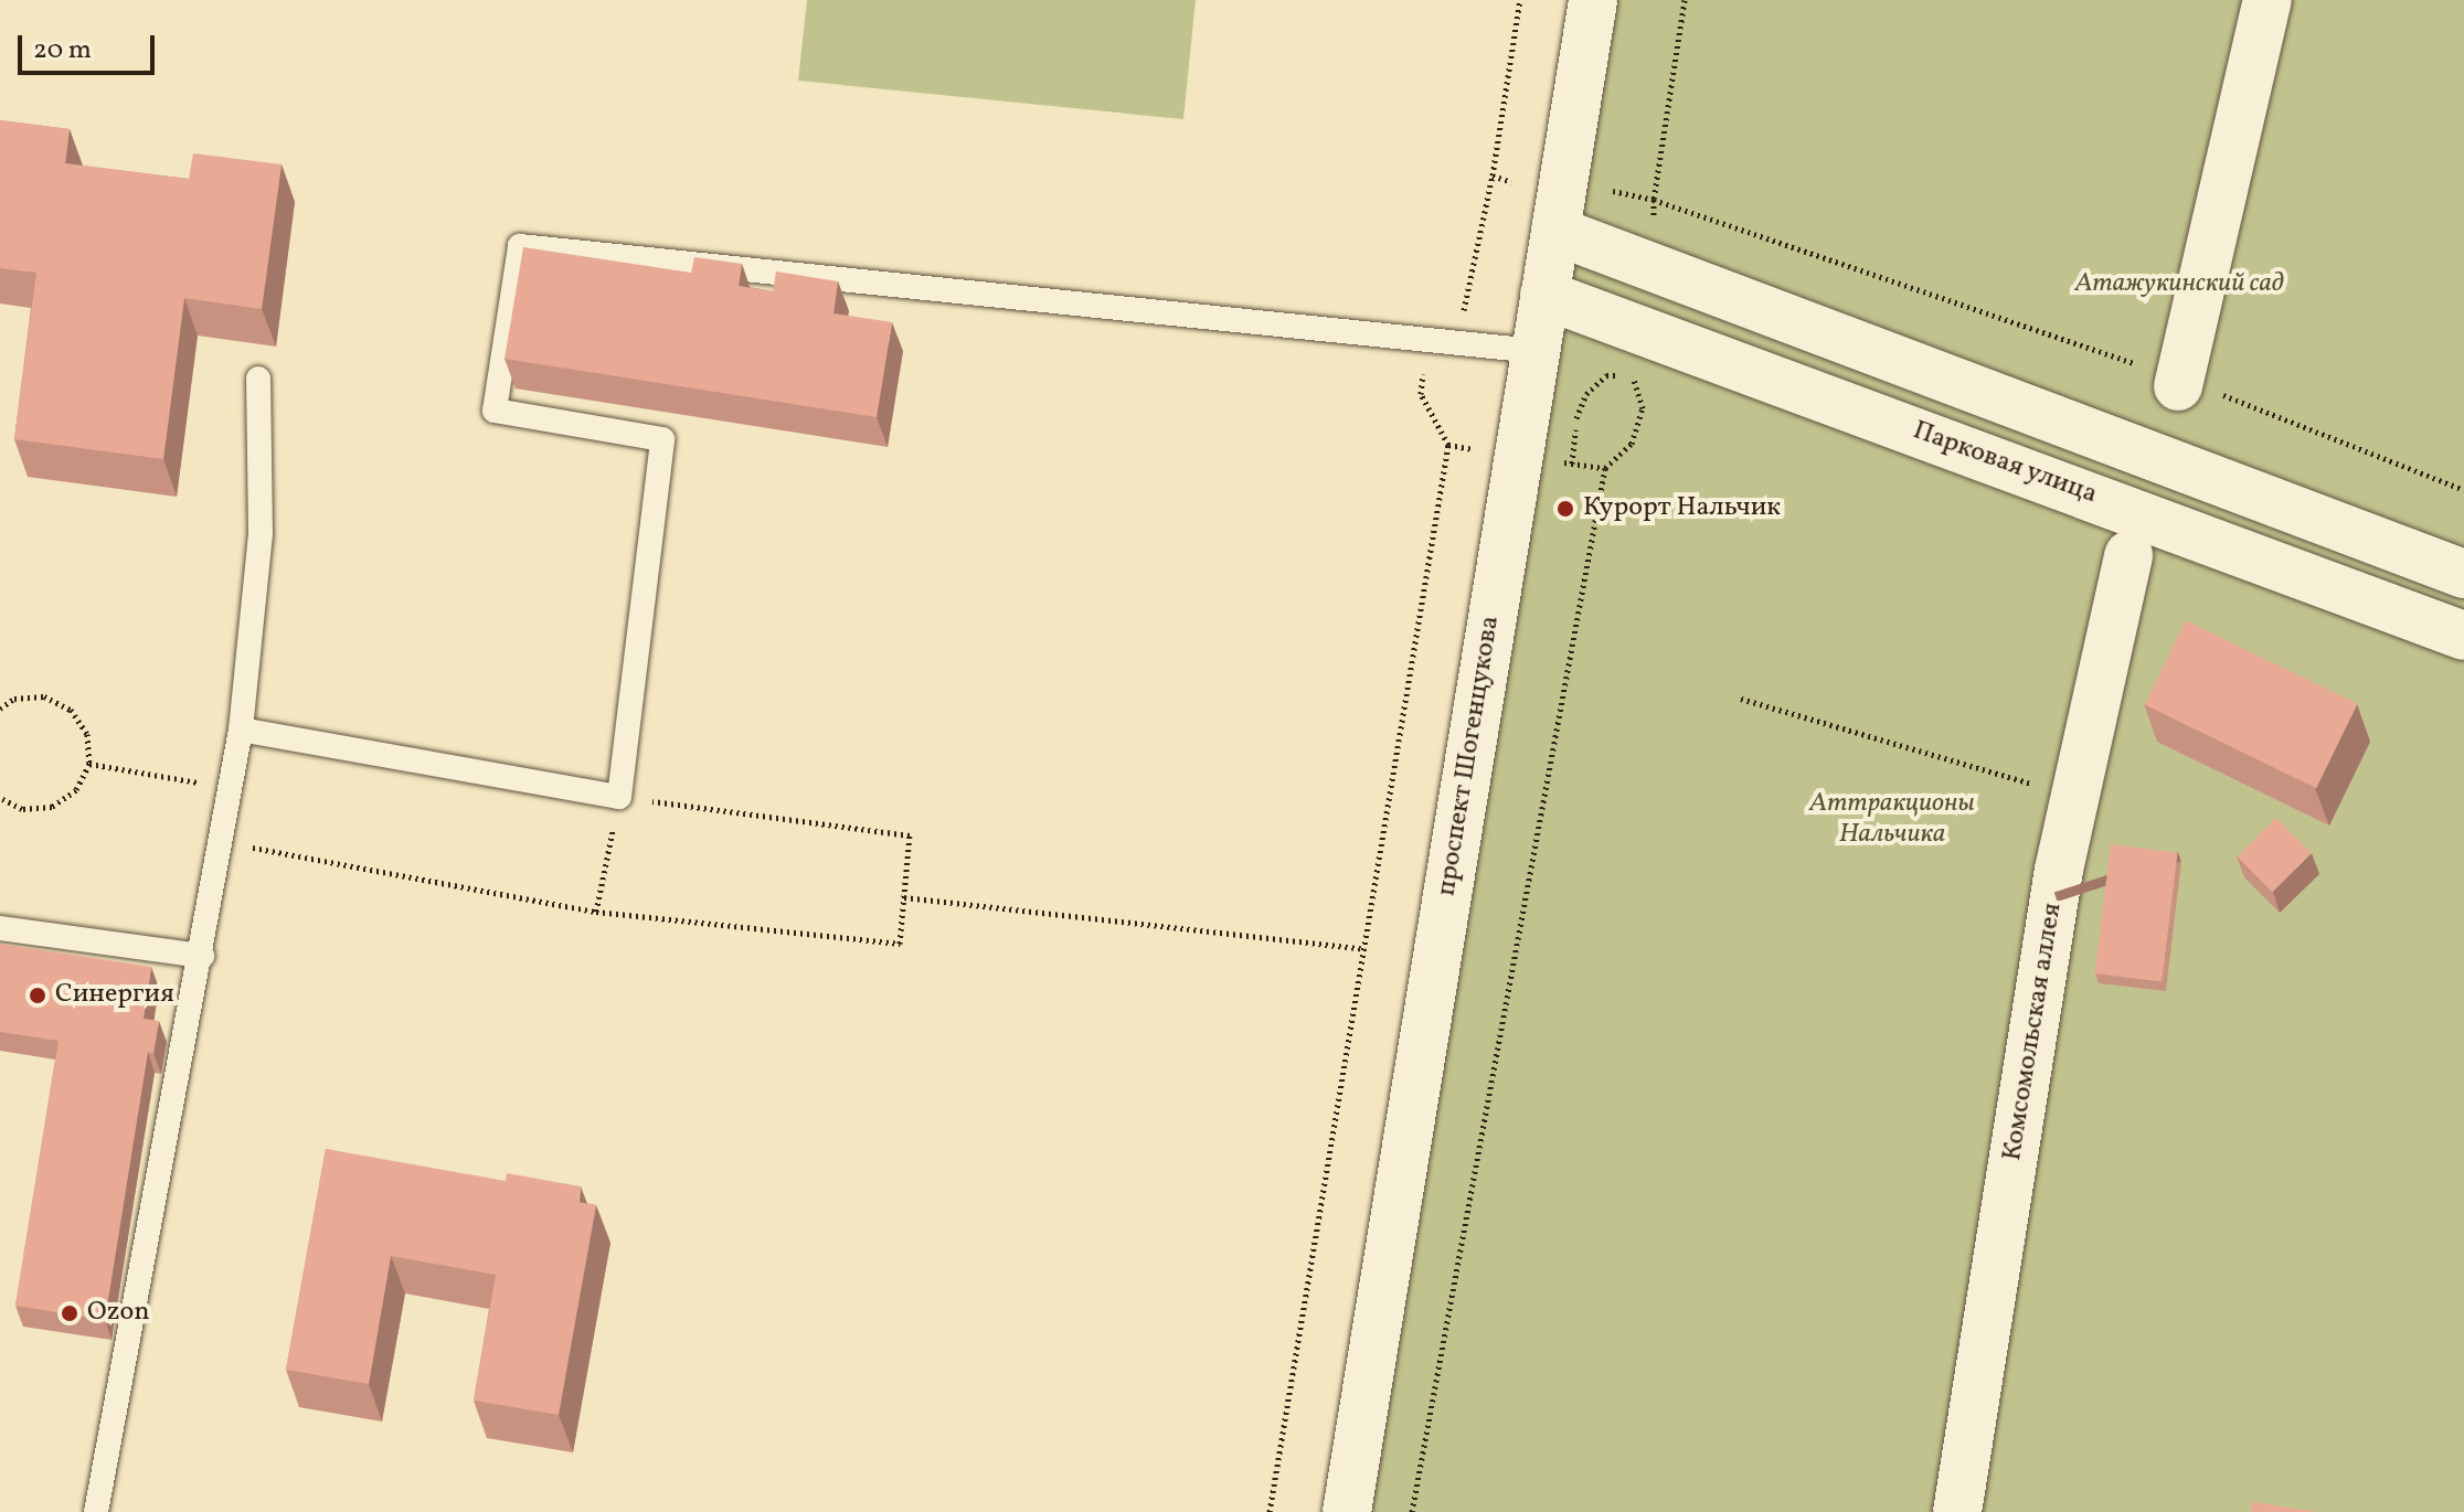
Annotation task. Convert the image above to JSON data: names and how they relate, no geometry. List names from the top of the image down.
{
  "streets": {
    "street": ["Парковая улица", "проспект Шогенцукова", "Комсомольская аллея"]
  },
  "crossings": [
    ["Парковая улица", "проспект Шогенцукова"]
  ],
  "parks": ["Атажукинский сад", "Аттракционы Нальчика"],
  "places": ["Курорт Нальчик", "Синергия", "Ozon"],
  "scale_bar": "20 m"
}
